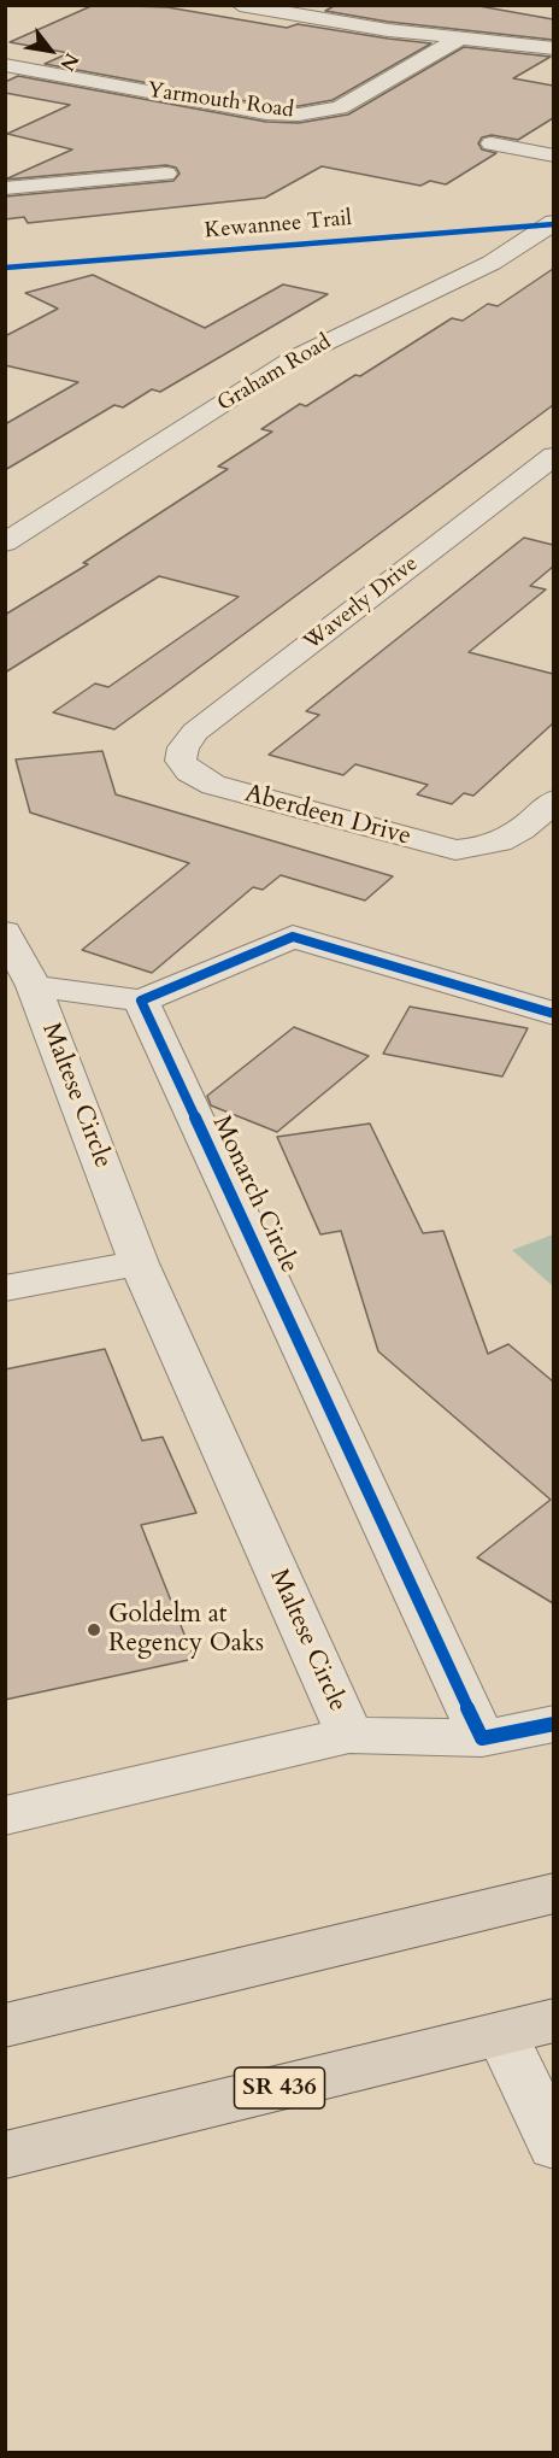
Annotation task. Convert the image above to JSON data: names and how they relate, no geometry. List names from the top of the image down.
{
  "streets": {
    "main road": ["SR 436"],
    "street": [
      "Yarmouth Road",
      "Graham Road",
      "Waverly Drive",
      "Aberdeen Drive",
      "Maltese Circle",
      "Monarch Circle"
    ],
    "cycle path": ["Kewannee Trail"]
  },
  "crossings": [
    ["Waverly Drive", "Aberdeen Drive"]
  ],
  "places": ["Goldelm at Regency Oaks"],
  "north": "bottom right"
}
